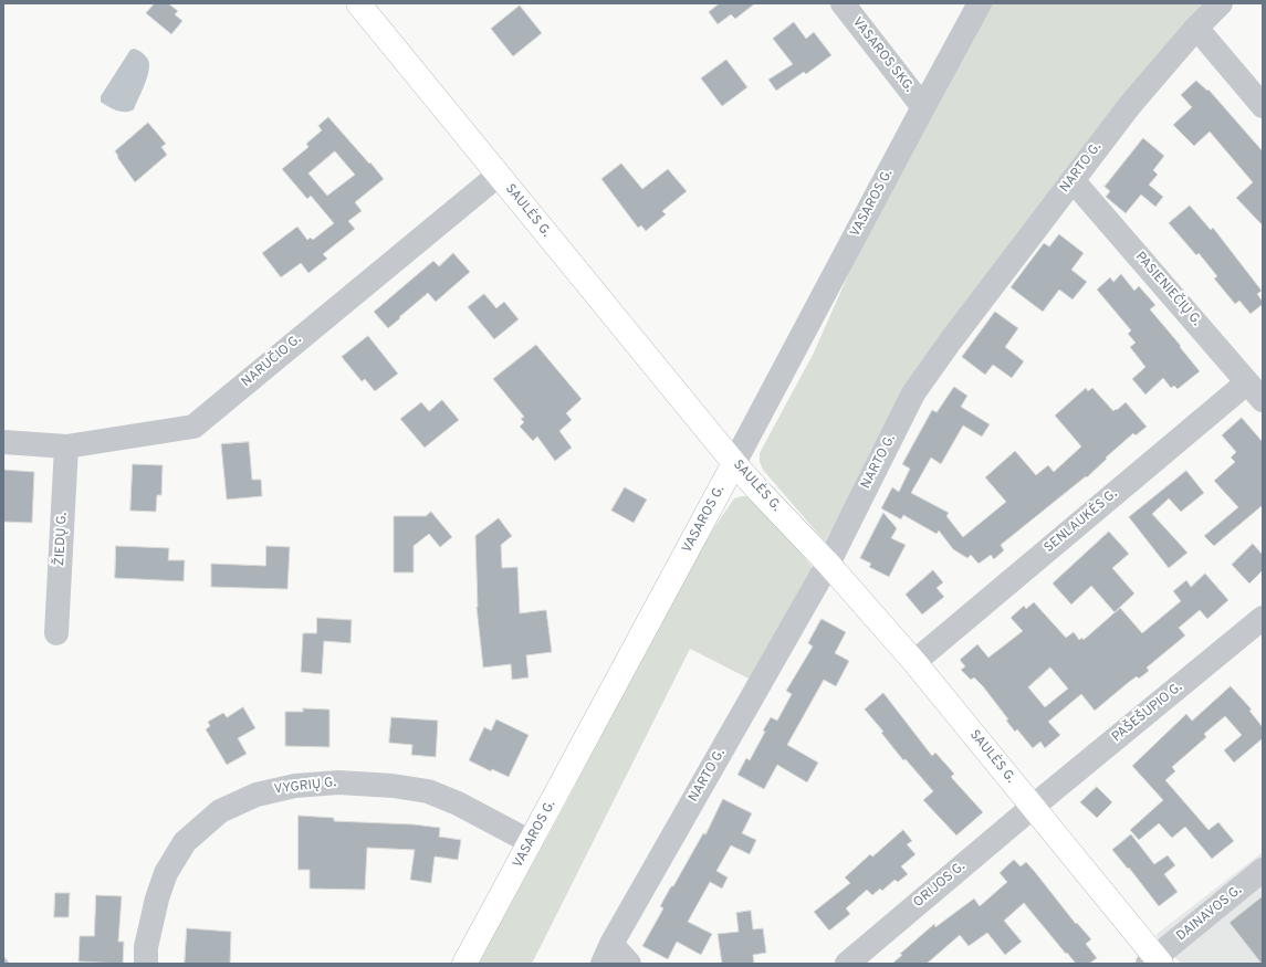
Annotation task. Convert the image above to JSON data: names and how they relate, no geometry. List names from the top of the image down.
{
  "streets": {
    "main road": ["VASAROS G.", "SAULĖS G."],
    "street": [
      "VASAROS SKG.",
      "NARTO G.",
      "PASIENIEČIŲ G.",
      "NARUČIO G.",
      "SENLAUKĖS G.",
      "ŽIEDŲ G.",
      "PAŠEŠUPIO G.",
      "VYGRIŲ G.",
      "ORIJOS G.",
      "DAINAVOS G."
    ]
  },
  "crossings": [
    ["VASAROS SKG.", "VASAROS G."],
    ["NARTO G.", "SAULĖS G."],
    ["NARTO G.", "PASIENIEČIŲ G."],
    ["VASAROS G.", "SAULĖS G."],
    ["VASAROS G.", "VYGRIŲ G."],
    ["SAULĖS G.", "NARUČIO G."],
    ["SAULĖS G.", "SENLAUKĖS G."],
    ["SAULĖS G.", "PAŠEŠUPIO G."],
    ["SAULĖS G.", "ORIJOS G."],
    ["SAULĖS G.", "DAINAVOS G."],
    ["PASIENIEČIŲ G.", "SENLAUKĖS G."],
    ["NARUČIO G.", "ŽIEDŲ G."],
    ["PAŠEŠUPIO G.", "ORIJOS G."]
  ]
}
